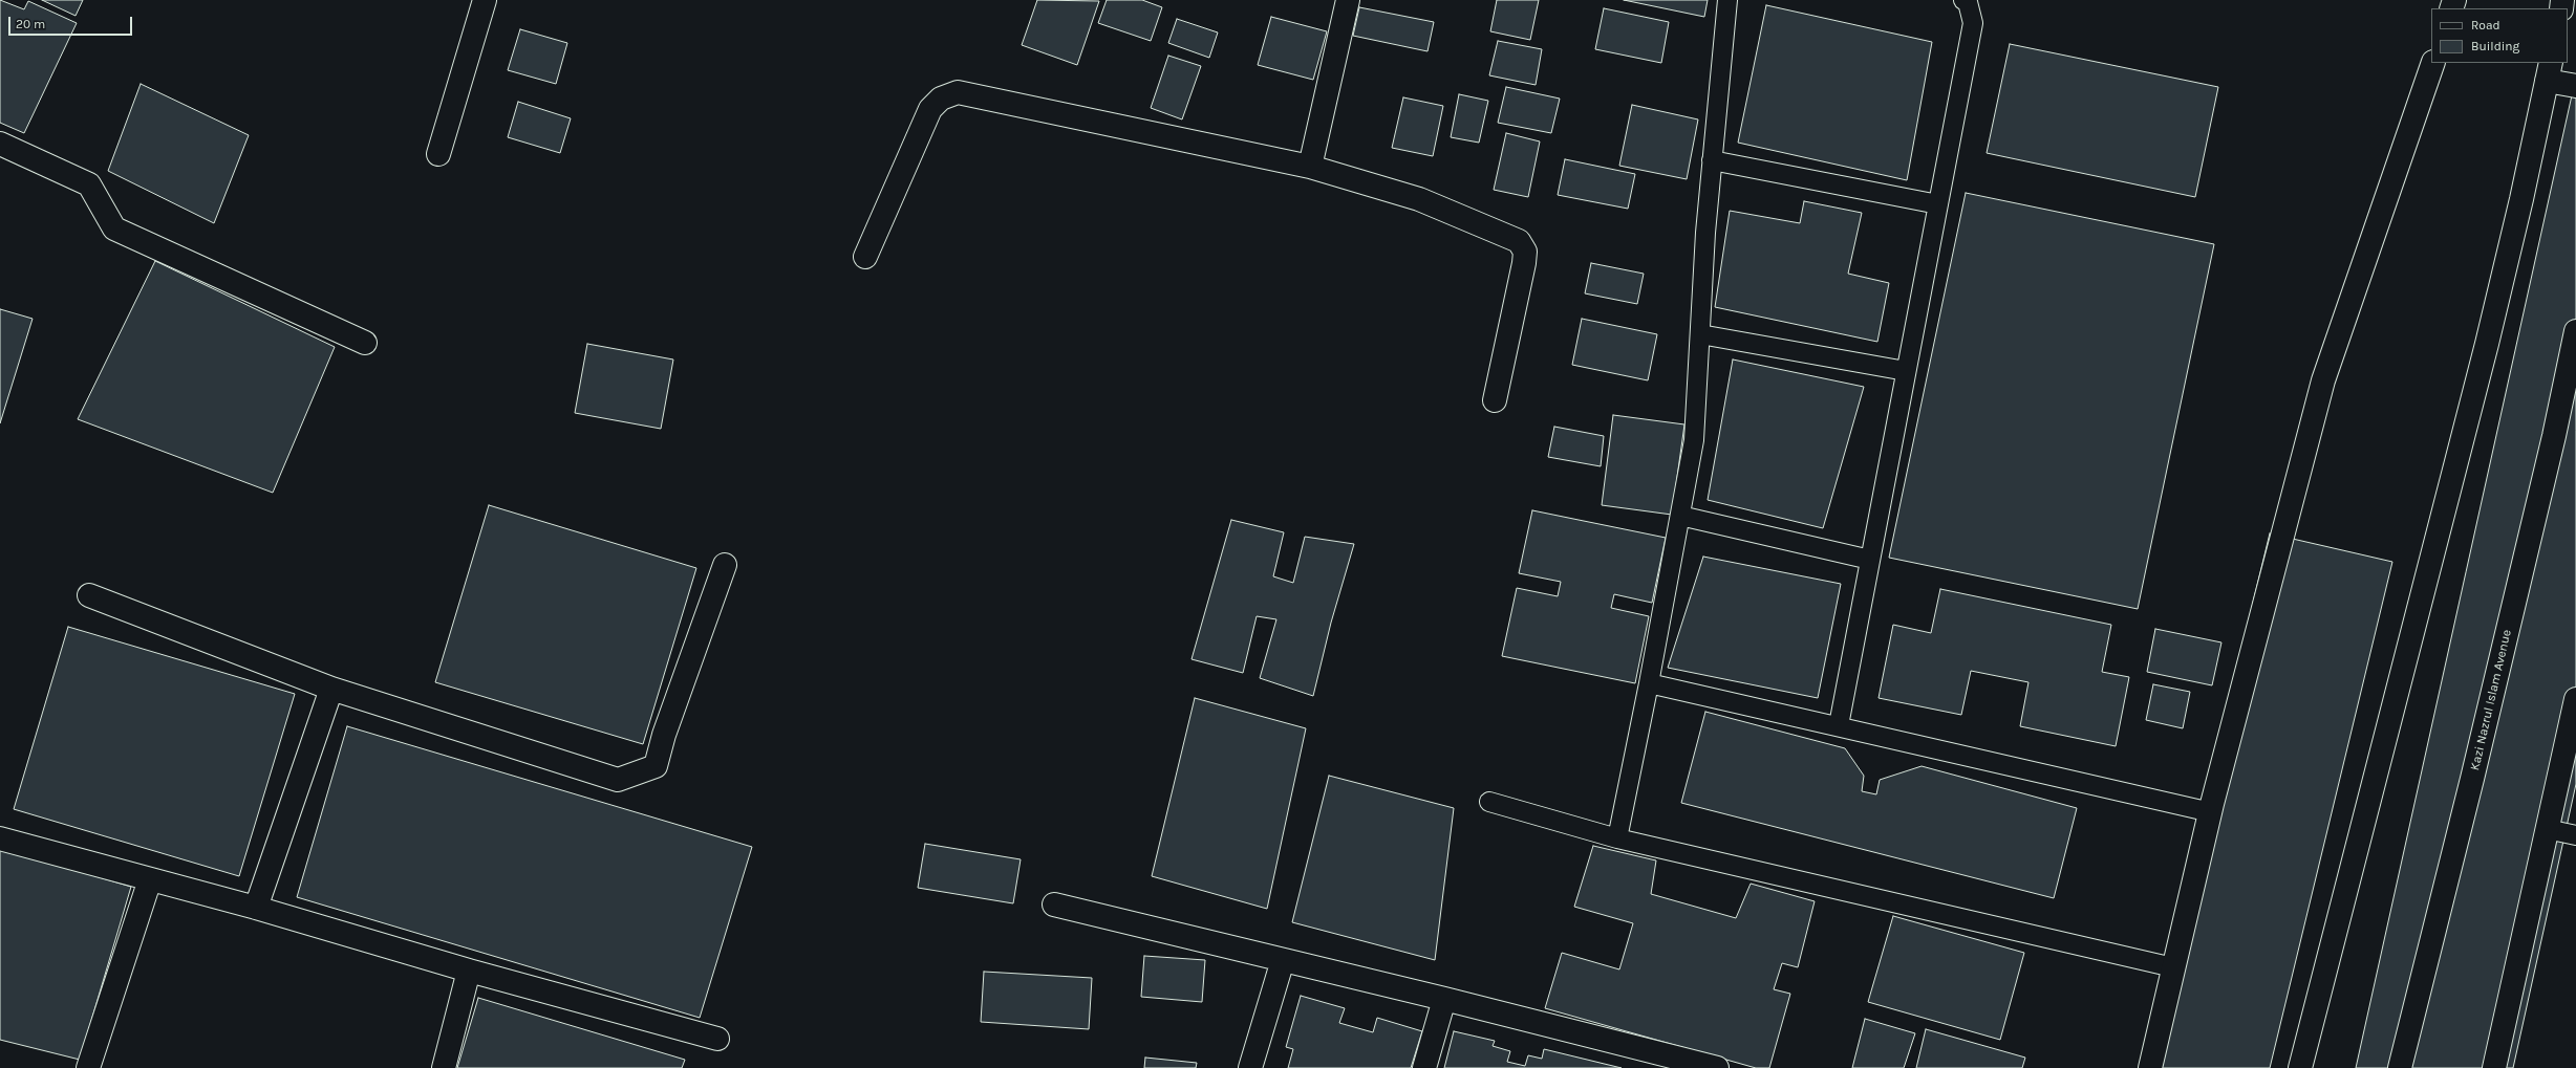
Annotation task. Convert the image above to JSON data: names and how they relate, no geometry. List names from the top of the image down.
{
  "streets": {
    "street": ["Kazi Nazrul Islam Avenue"]
  },
  "legend": ["Road", "Building"],
  "scale_bar": "20 m"
}
